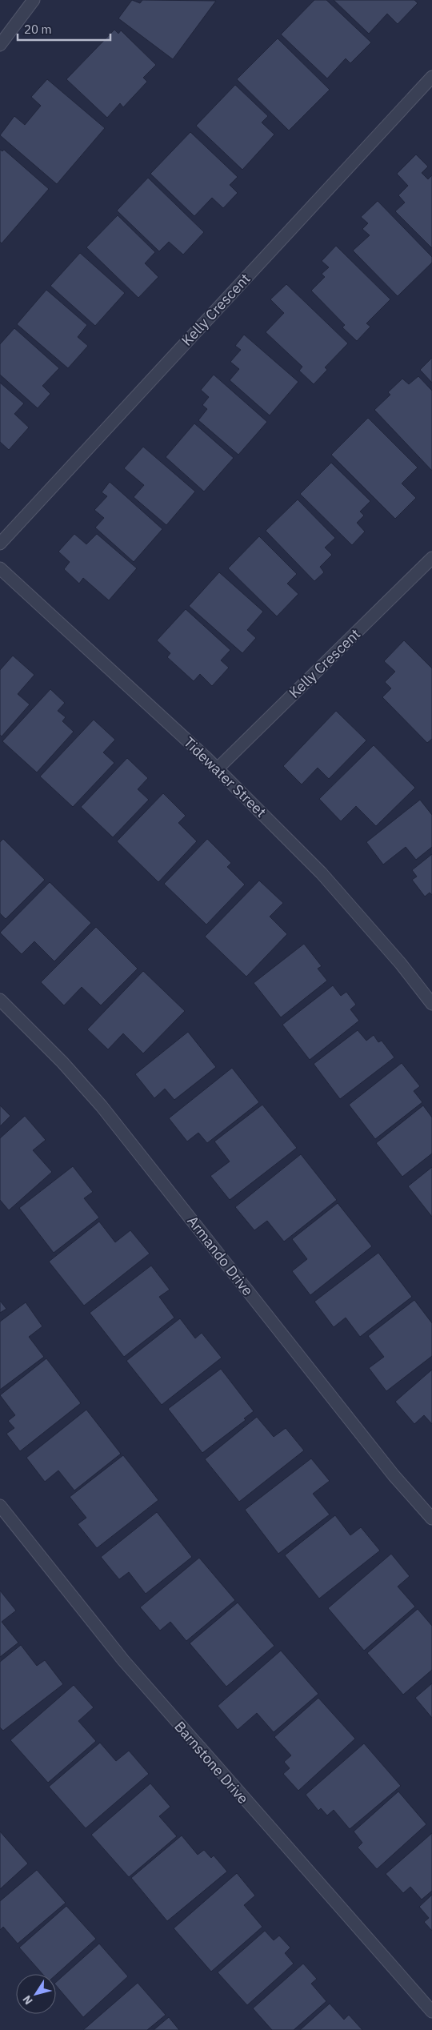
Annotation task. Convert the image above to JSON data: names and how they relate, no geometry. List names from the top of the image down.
{
  "streets": {
    "street": [
      "Kelly Crescent",
      "Tidewater Street",
      "Armando Drive",
      "Barnstone Drive"
    ]
  },
  "crossings": [
    ["Kelly Crescent", "Tidewater Street"]
  ],
  "scale_bar": "20 m",
  "north": "bottom left"
}
